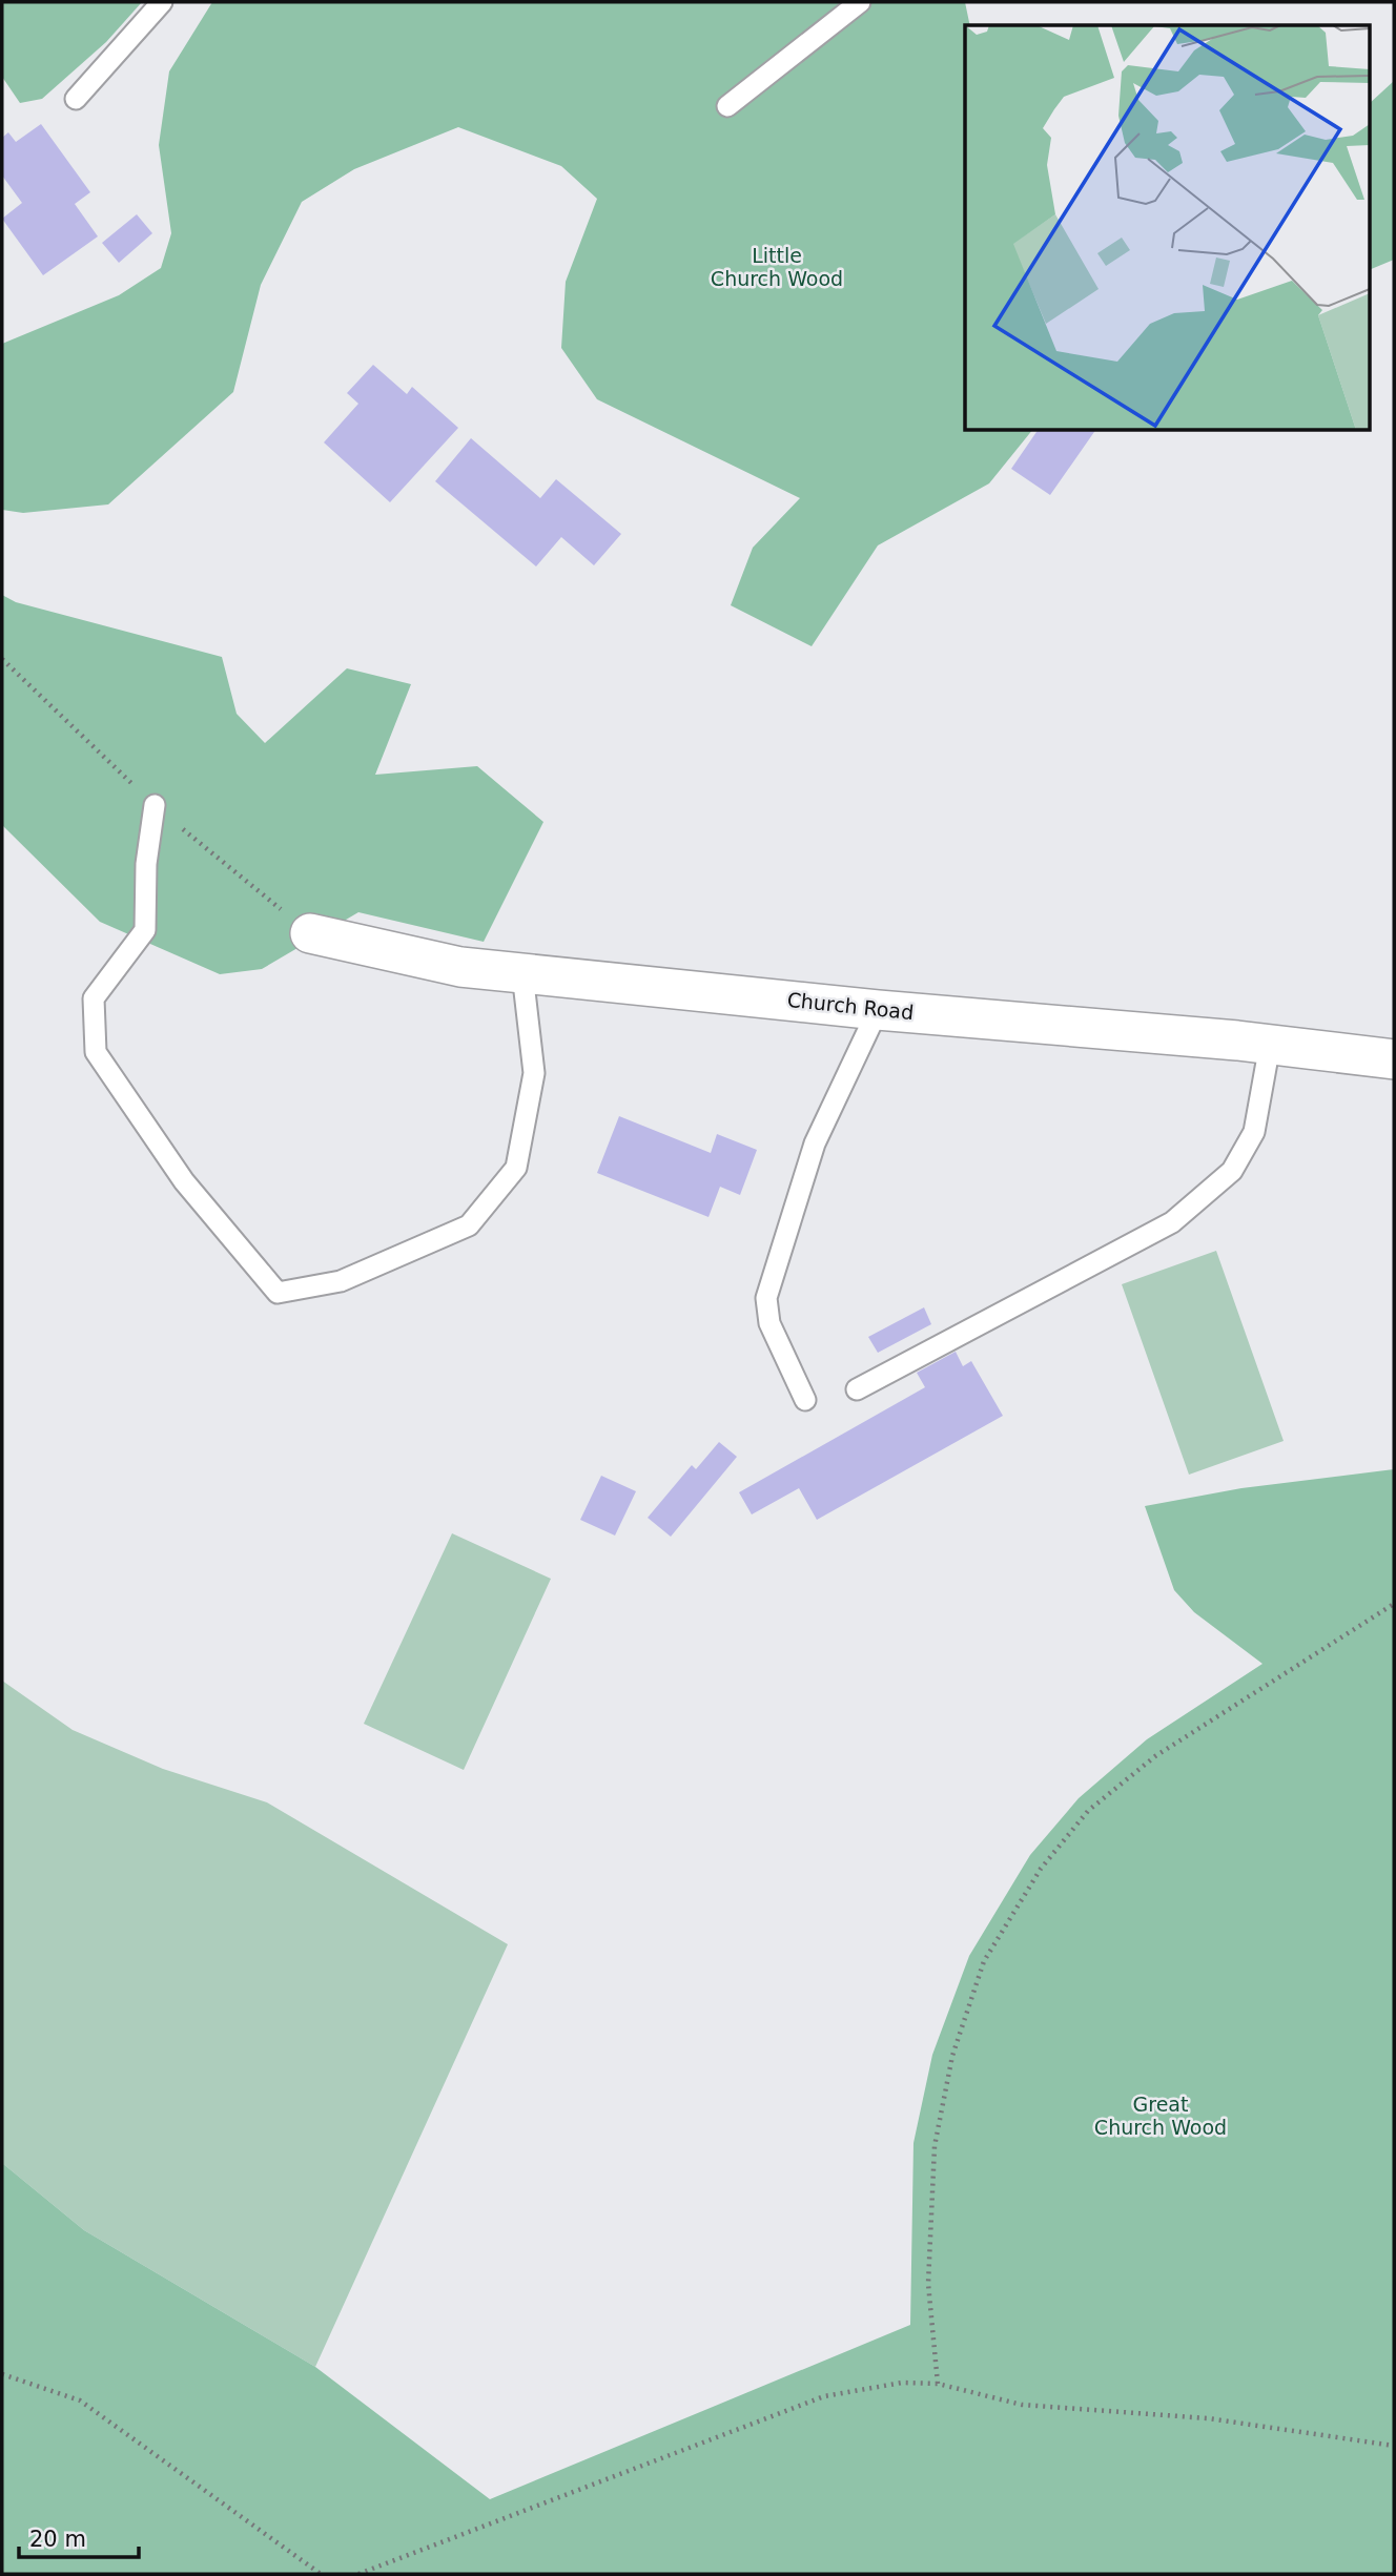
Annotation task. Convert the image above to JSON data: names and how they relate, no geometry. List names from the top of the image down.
{
  "streets": {
    "street": ["Church Road"]
  },
  "parks": ["Little Church Wood", "Great Church Wood"],
  "scale_bar": "20 m"
}
